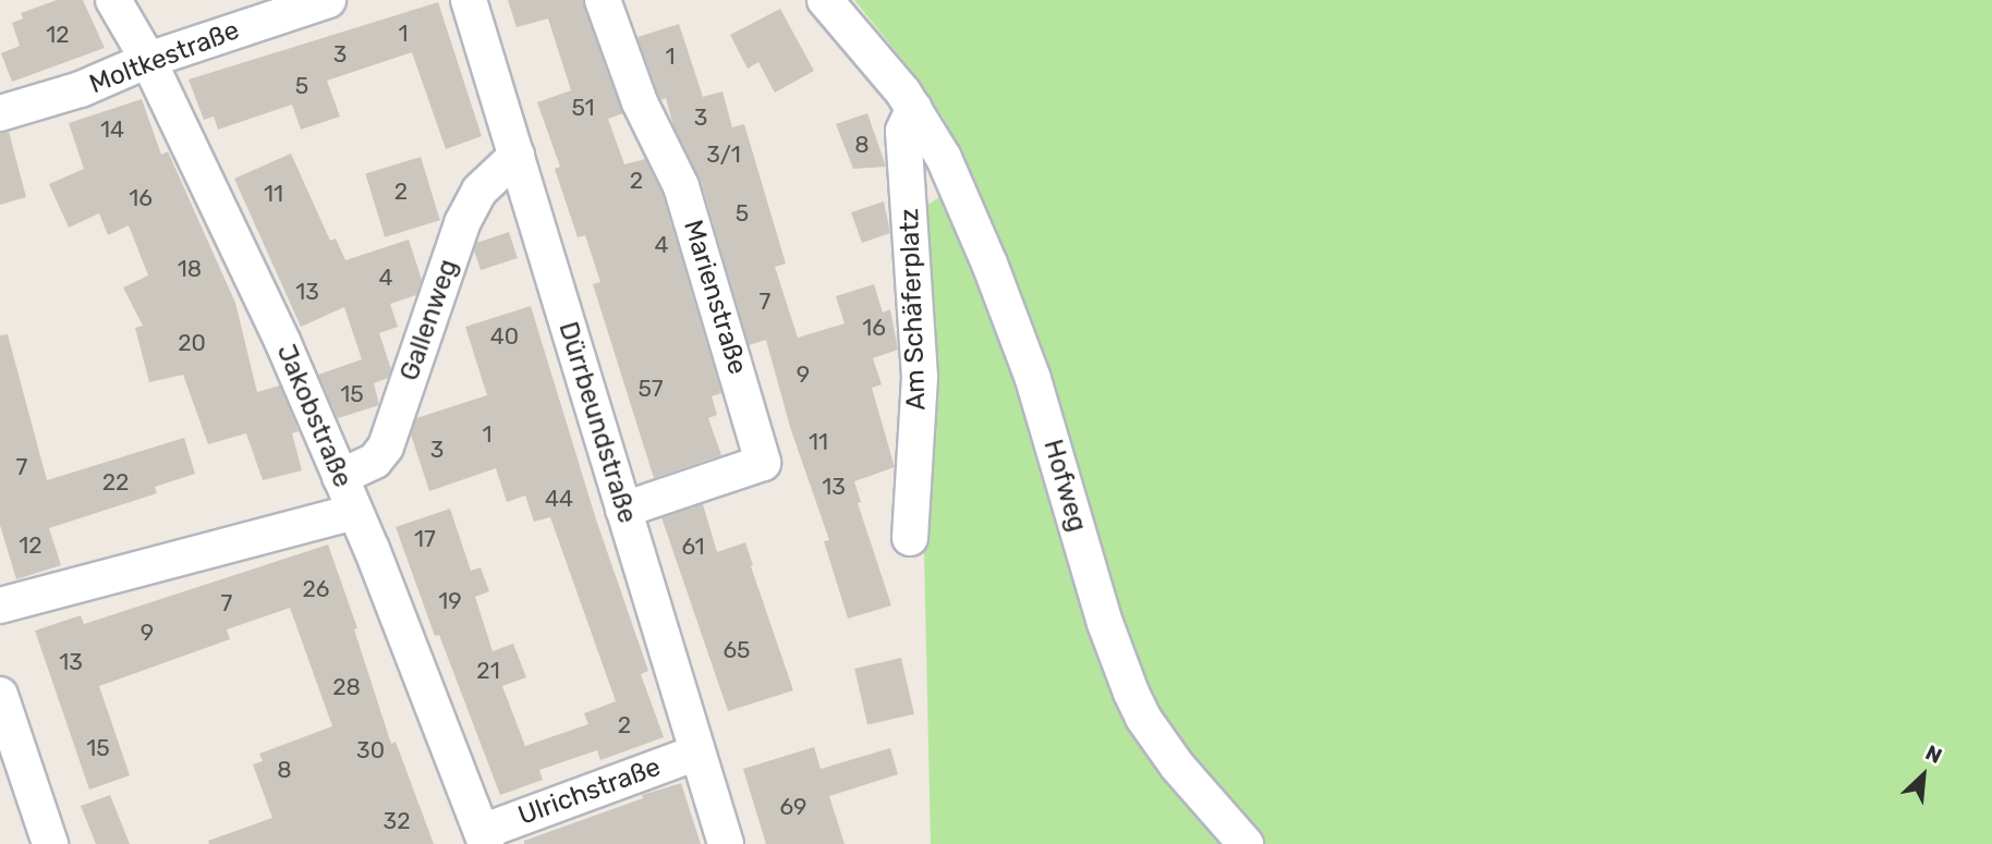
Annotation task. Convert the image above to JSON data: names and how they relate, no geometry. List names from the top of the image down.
{
  "streets": {
    "street": [
      "Moltkestraße",
      "Marienstraße",
      "Am Schäferplatz",
      "Gallenweg",
      "Jakobstraße",
      "Dürrbeundstraße",
      "Hofweg",
      "Ulrichstraße"
    ]
  },
  "crossings": [
    ["Moltkestraße", "Jakobstraße"],
    ["Marienstraße", "Dürrbeundstraße"],
    ["Am Schäferplatz", "Hofweg"],
    ["Gallenweg", "Jakobstraße"],
    ["Gallenweg", "Dürrbeundstraße"],
    ["Jakobstraße", "Ulrichstraße"],
    ["Dürrbeundstraße", "Ulrichstraße"]
  ],
  "house_numbers": [
    "1",
    "12",
    "3",
    "1",
    "5",
    "51",
    "3",
    "14",
    "8",
    "3/1",
    "2",
    "2",
    "11",
    "16",
    "5",
    "4",
    "18",
    "4",
    "13",
    "7",
    "16",
    "40",
    "20",
    "9",
    "57",
    "15",
    "1",
    "11",
    "3",
    "7",
    "22",
    "13",
    "44",
    "17",
    "12",
    "61",
    "26",
    "19",
    "7",
    "9",
    "65",
    "13",
    "21",
    "28",
    "2",
    "15",
    "30",
    "8",
    "69",
    "32"
  ],
  "north": "top right"
}
